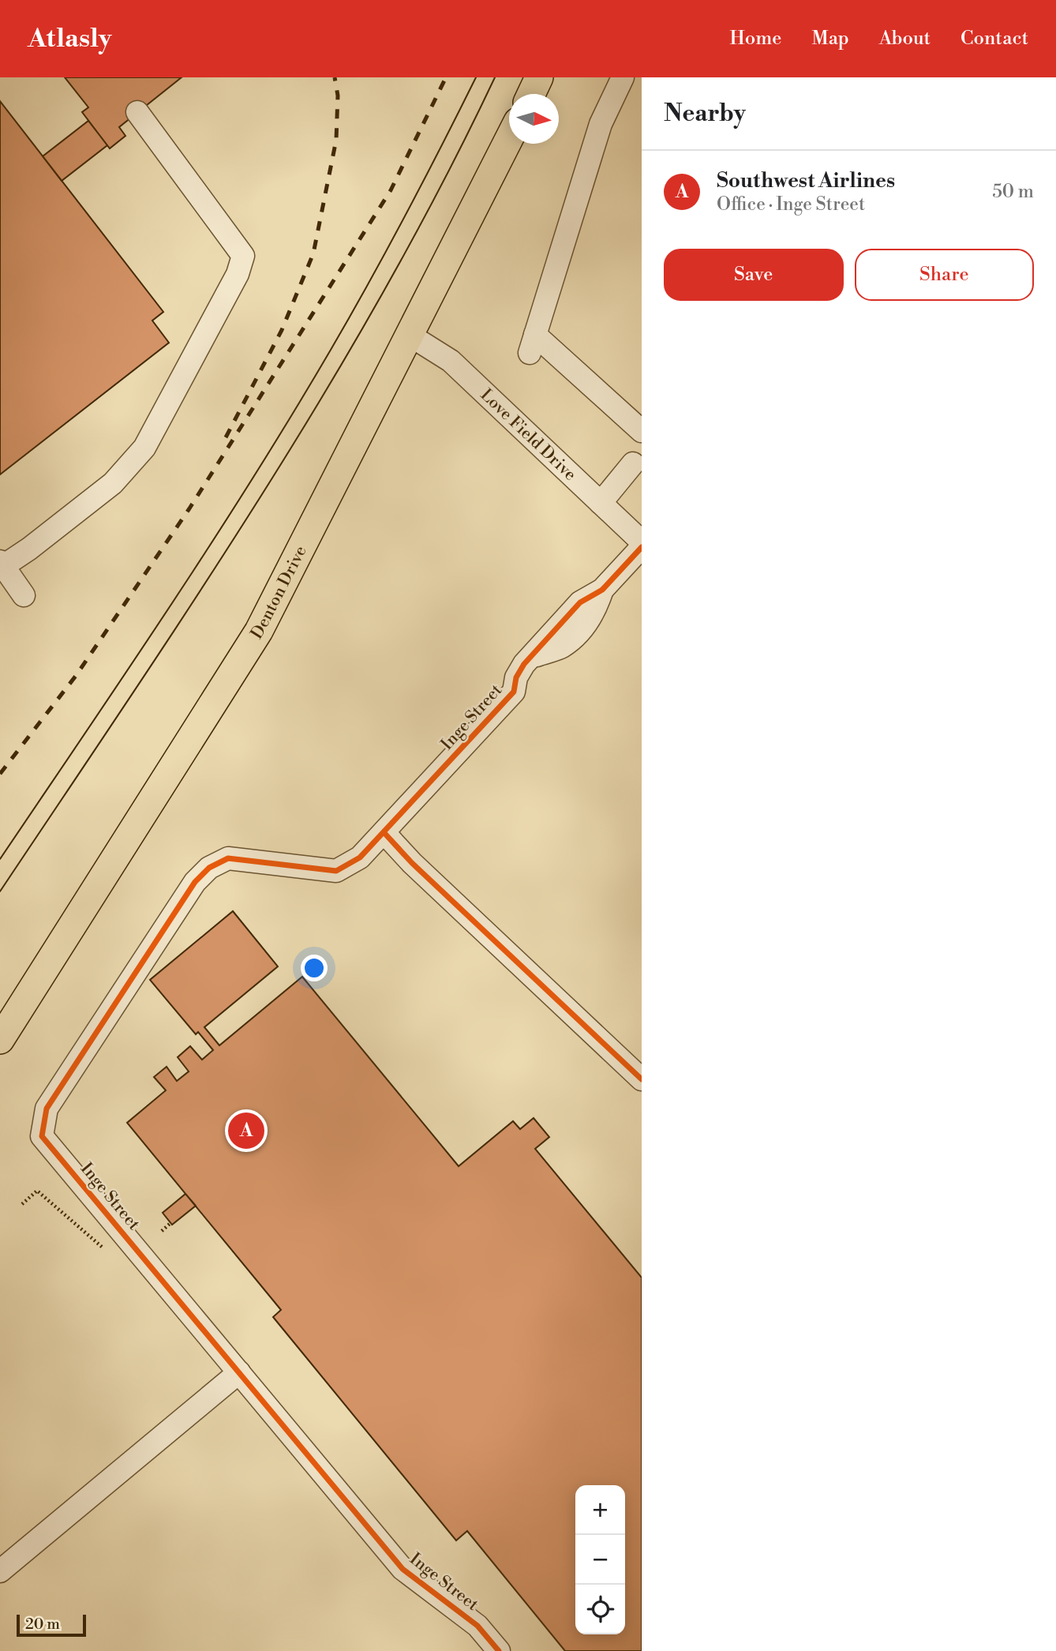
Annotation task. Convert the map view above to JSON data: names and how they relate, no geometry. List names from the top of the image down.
{
  "streets": {
    "main road": ["Denton Drive"],
    "street": ["Love Field Drive", "Inge Street"]
  },
  "crossings": [
    ["Love Field Drive", "Denton Drive"]
  ],
  "scale_bar": "20 m",
  "north": "right",
  "page": {
    "header": "Atlasly",
    "nav": [
      "Home",
      "Map",
      "About",
      "Contact"
    ],
    "heading": "Nearby",
    "list": [
      {
        "mark": "A",
        "name": "Southwest Airlines",
        "note": "Office · Inge Street",
        "value": "50 m"
      }
    ],
    "buttons": ["Save", "Share"],
    "pins": "A",
    "map_buttons": ["+", "−"],
    "scale": "20 m"
  }
}
